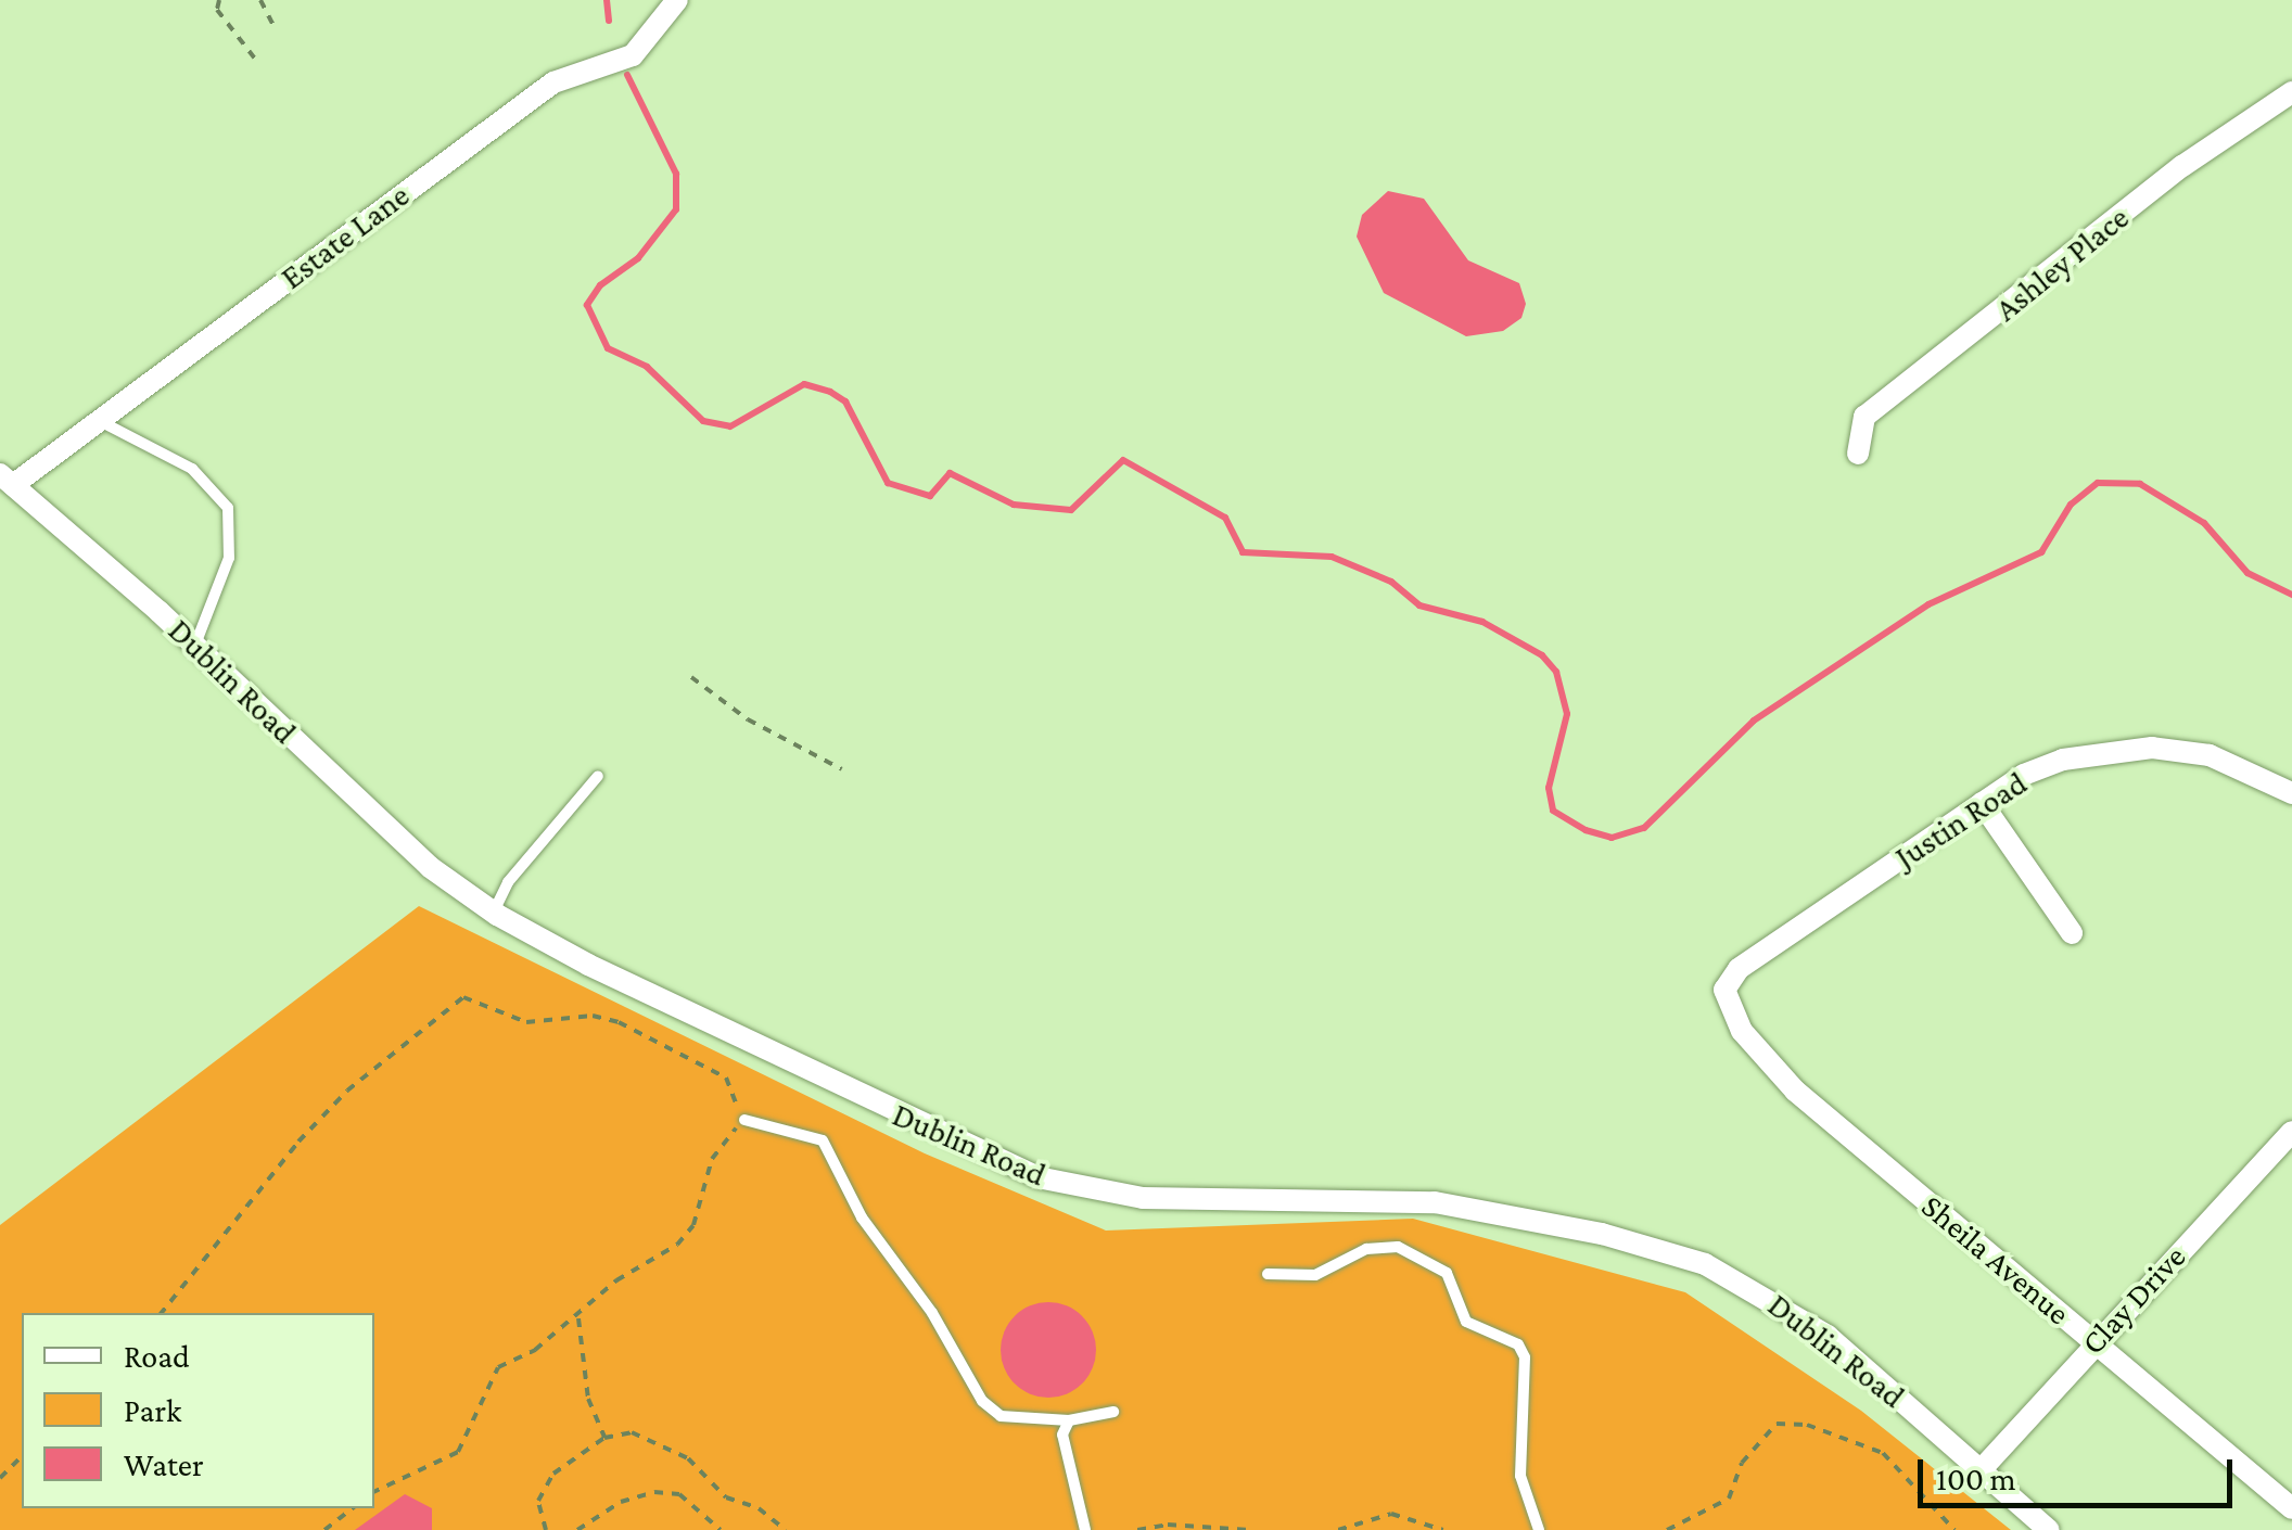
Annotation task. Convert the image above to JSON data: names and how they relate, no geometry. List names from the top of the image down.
{
  "streets": {
    "street": [
      "Estate Lane",
      "Ashley Place",
      "Dublin Road",
      "Justin Road",
      "Sheila Avenue",
      "Clay Drive"
    ]
  },
  "crossings": [
    ["Estate Lane", "Dublin Road"],
    ["Dublin Road", "Clay Drive"],
    ["Justin Road", "Sheila Avenue"],
    ["Sheila Avenue", "Clay Drive"]
  ],
  "legend": ["Road", "Park", "Water"],
  "scale_bar": "100 m"
}
